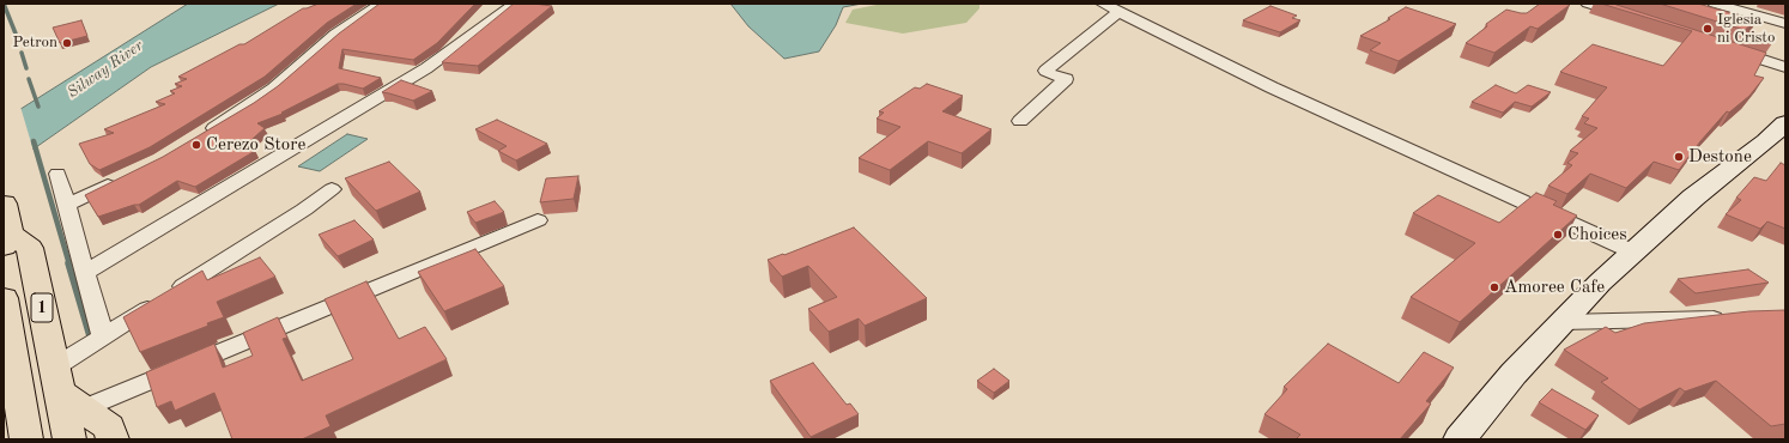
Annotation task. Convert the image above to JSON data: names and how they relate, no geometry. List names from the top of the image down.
{
  "streets": {
    "main road": ["1"]
  },
  "water": ["Silway River"],
  "places": [
    "Iglesia ni Cristo",
    "Petron",
    "Cerezo Store",
    "Destone",
    "Choices",
    "Amoree Cafe"
  ]
}
